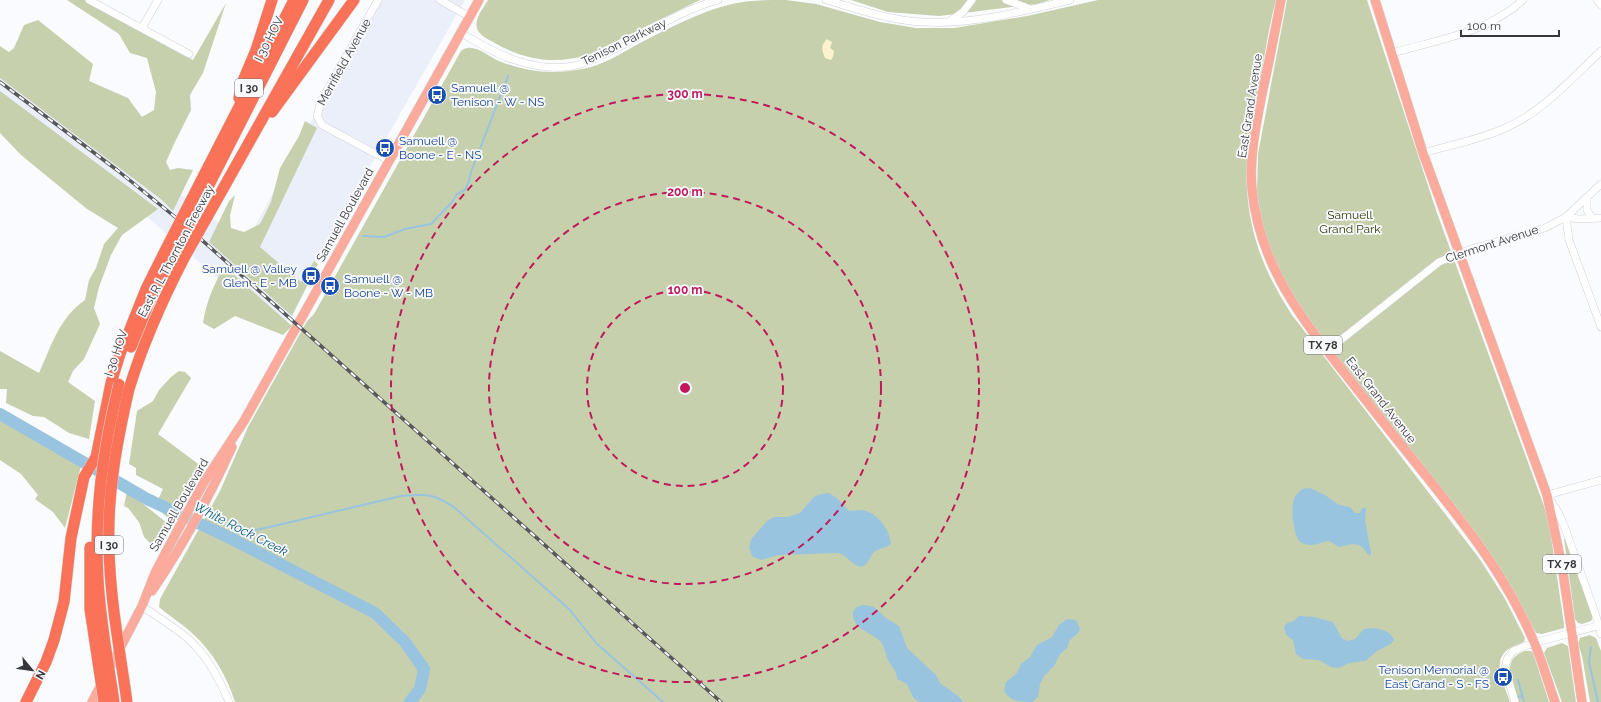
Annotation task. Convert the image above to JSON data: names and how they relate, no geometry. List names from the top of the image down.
{
  "streets": {
    "highway": ["I 30 HOV", "I 30", "East R L Thornton Freeway"],
    "main road": ["East Grand Avenue", "Samuell Boulevard", "TX 78"],
    "street": ["Tenison Parkway", "Merrifield Avenue", "Clermont Avenue"]
  },
  "crossings": [
    ["I 30 HOV", "East R L Thornton Freeway"],
    ["Tenison Parkway", "Samuell Boulevard"],
    ["Merrifield Avenue", "Samuell Boulevard"],
    ["East Grand Avenue", "Clermont Avenue"],
    ["Clermont Avenue", "TX 78"]
  ],
  "water": ["White Rock Creek"],
  "parks": ["Samuell Grand Park"],
  "places": {
    "bus stop": [
      "Samuell @ Tenison - W - NS",
      "Samuell @ Boone - E - NS",
      "Samuell @ Valley Glen - E - MB",
      "Samuell @ Boone - W - MB",
      "Tenison Memorial @ East Grand - S - FS"
    ]
  },
  "scale_bar": "100 m",
  "north": "bottom right",
  "rings": ["300 m", "200 m", "100 m"]
}
